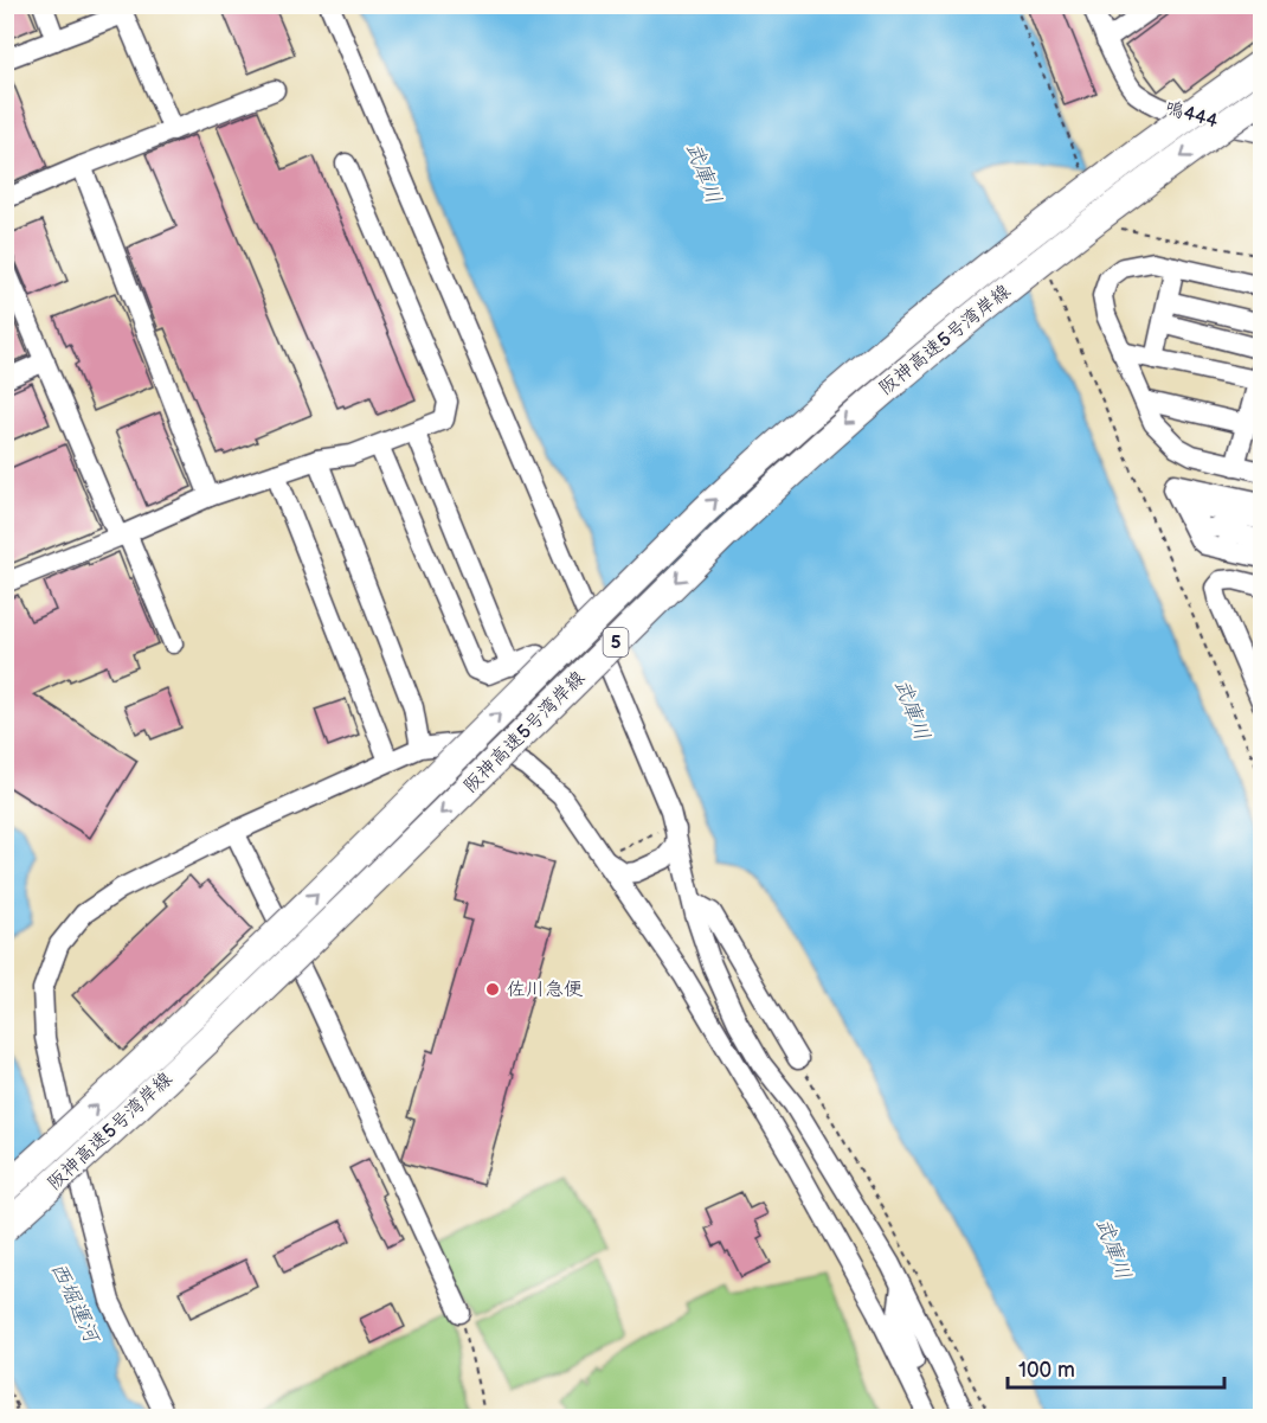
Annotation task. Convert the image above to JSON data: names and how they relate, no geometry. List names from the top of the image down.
{
  "streets": {
    "highway": ["阪神高速5号湾岸線", "5"],
    "street": ["鳴444"]
  },
  "water": ["武庫川", "西堀運河"],
  "places": ["佐川急便"],
  "scale_bar": "100 m"
}
